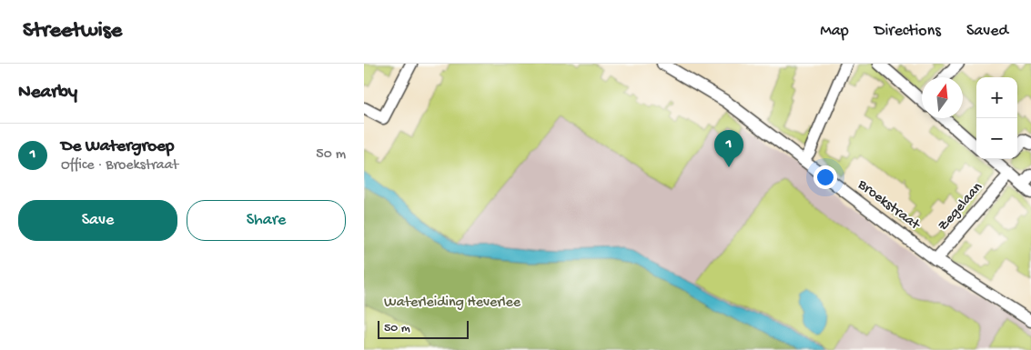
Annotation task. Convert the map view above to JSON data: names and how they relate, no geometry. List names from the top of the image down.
{
  "streets": {
    "street": ["Broekstraat", "Zegelaan"]
  },
  "crossings": [
    ["Broekstraat", "Zegelaan"]
  ],
  "parks": ["Waterleiding Heverlee"],
  "scale_bar": "50 m",
  "north": "top",
  "page": {
    "header": "Streetwise",
    "nav": ["Map", "Directions", "Saved"],
    "heading": "Nearby",
    "map_buttons": ["+", "−"],
    "list": [
      {
        "mark": "1",
        "name": "De Watergroep",
        "note": "Office · Broekstraat",
        "value": "50 m"
      }
    ],
    "pins": "1",
    "buttons": ["Save", "Share"],
    "scale": "50 m"
  }
}
